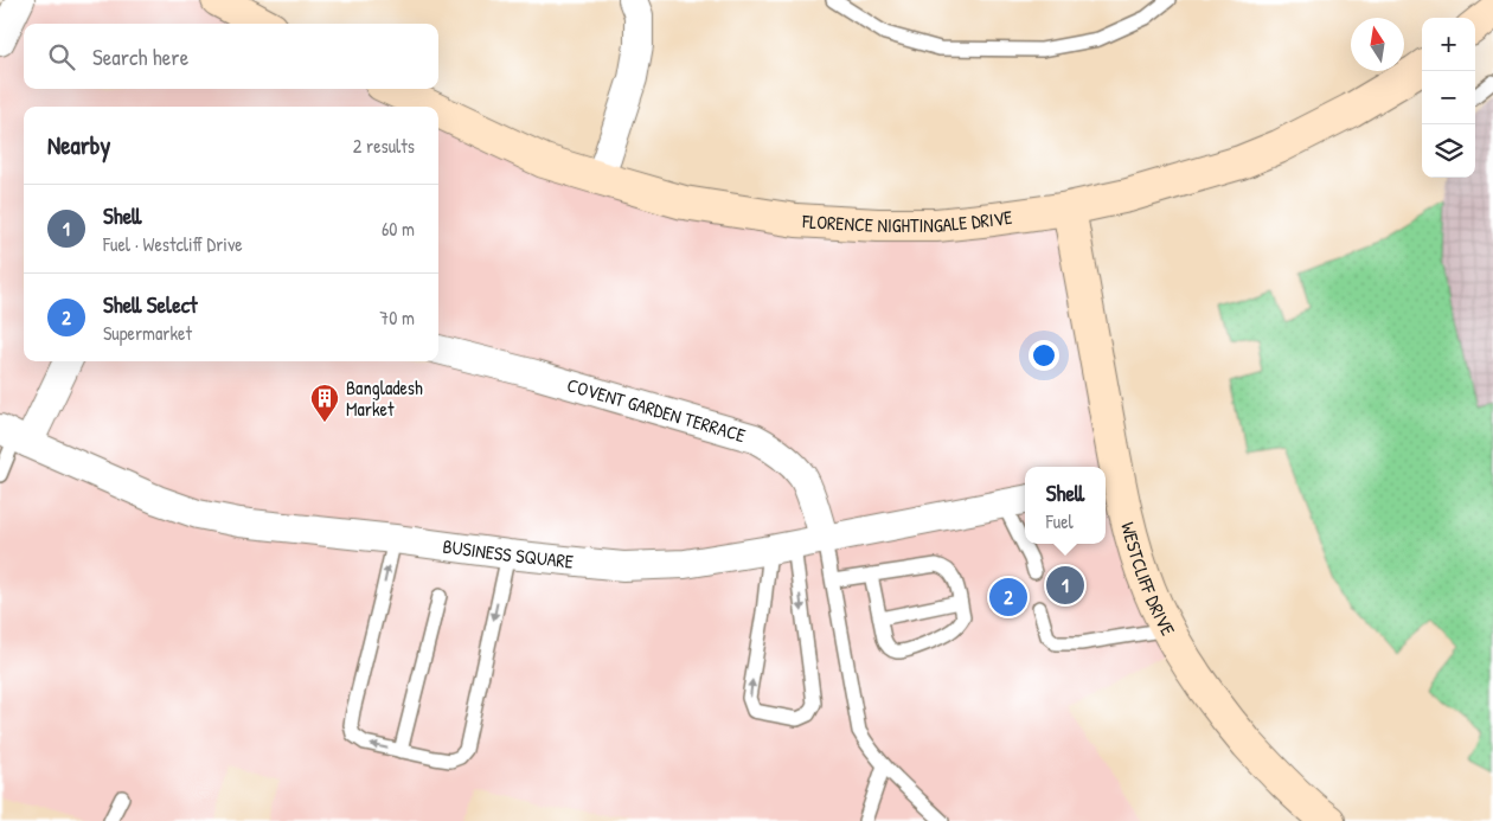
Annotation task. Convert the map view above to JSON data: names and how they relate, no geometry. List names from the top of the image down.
{
  "streets": {
    "street": [
      "FLORENCE NIGHTINGALE DRIVE",
      "COVENT GARDEN TERRACE",
      "BUSINESS SQUARE",
      "WESTCLIFF DRIVE"
    ]
  },
  "crossings": [
    ["FLORENCE NIGHTINGALE DRIVE", "WESTCLIFF DRIVE"],
    ["COVENT GARDEN TERRACE", "BUSINESS SQUARE"]
  ],
  "places": {
    "building": ["Bangladesh Market"]
  },
  "north": "top",
  "page": {
    "map_buttons": ["+", "−"],
    "search": "Search here",
    "heading": ["Nearby", "2 results"],
    "list": [
      {
        "mark": "1",
        "name": "Shell",
        "note": "Fuel · Westcliff Drive",
        "value": "60 m"
      },
      {
        "mark": "2",
        "name": "Shell Select",
        "note": "Supermarket",
        "value": "70 m"
      }
    ],
    "popup": ["Shell", "Fuel"],
    "pins": ["1", "2"]
  }
}
